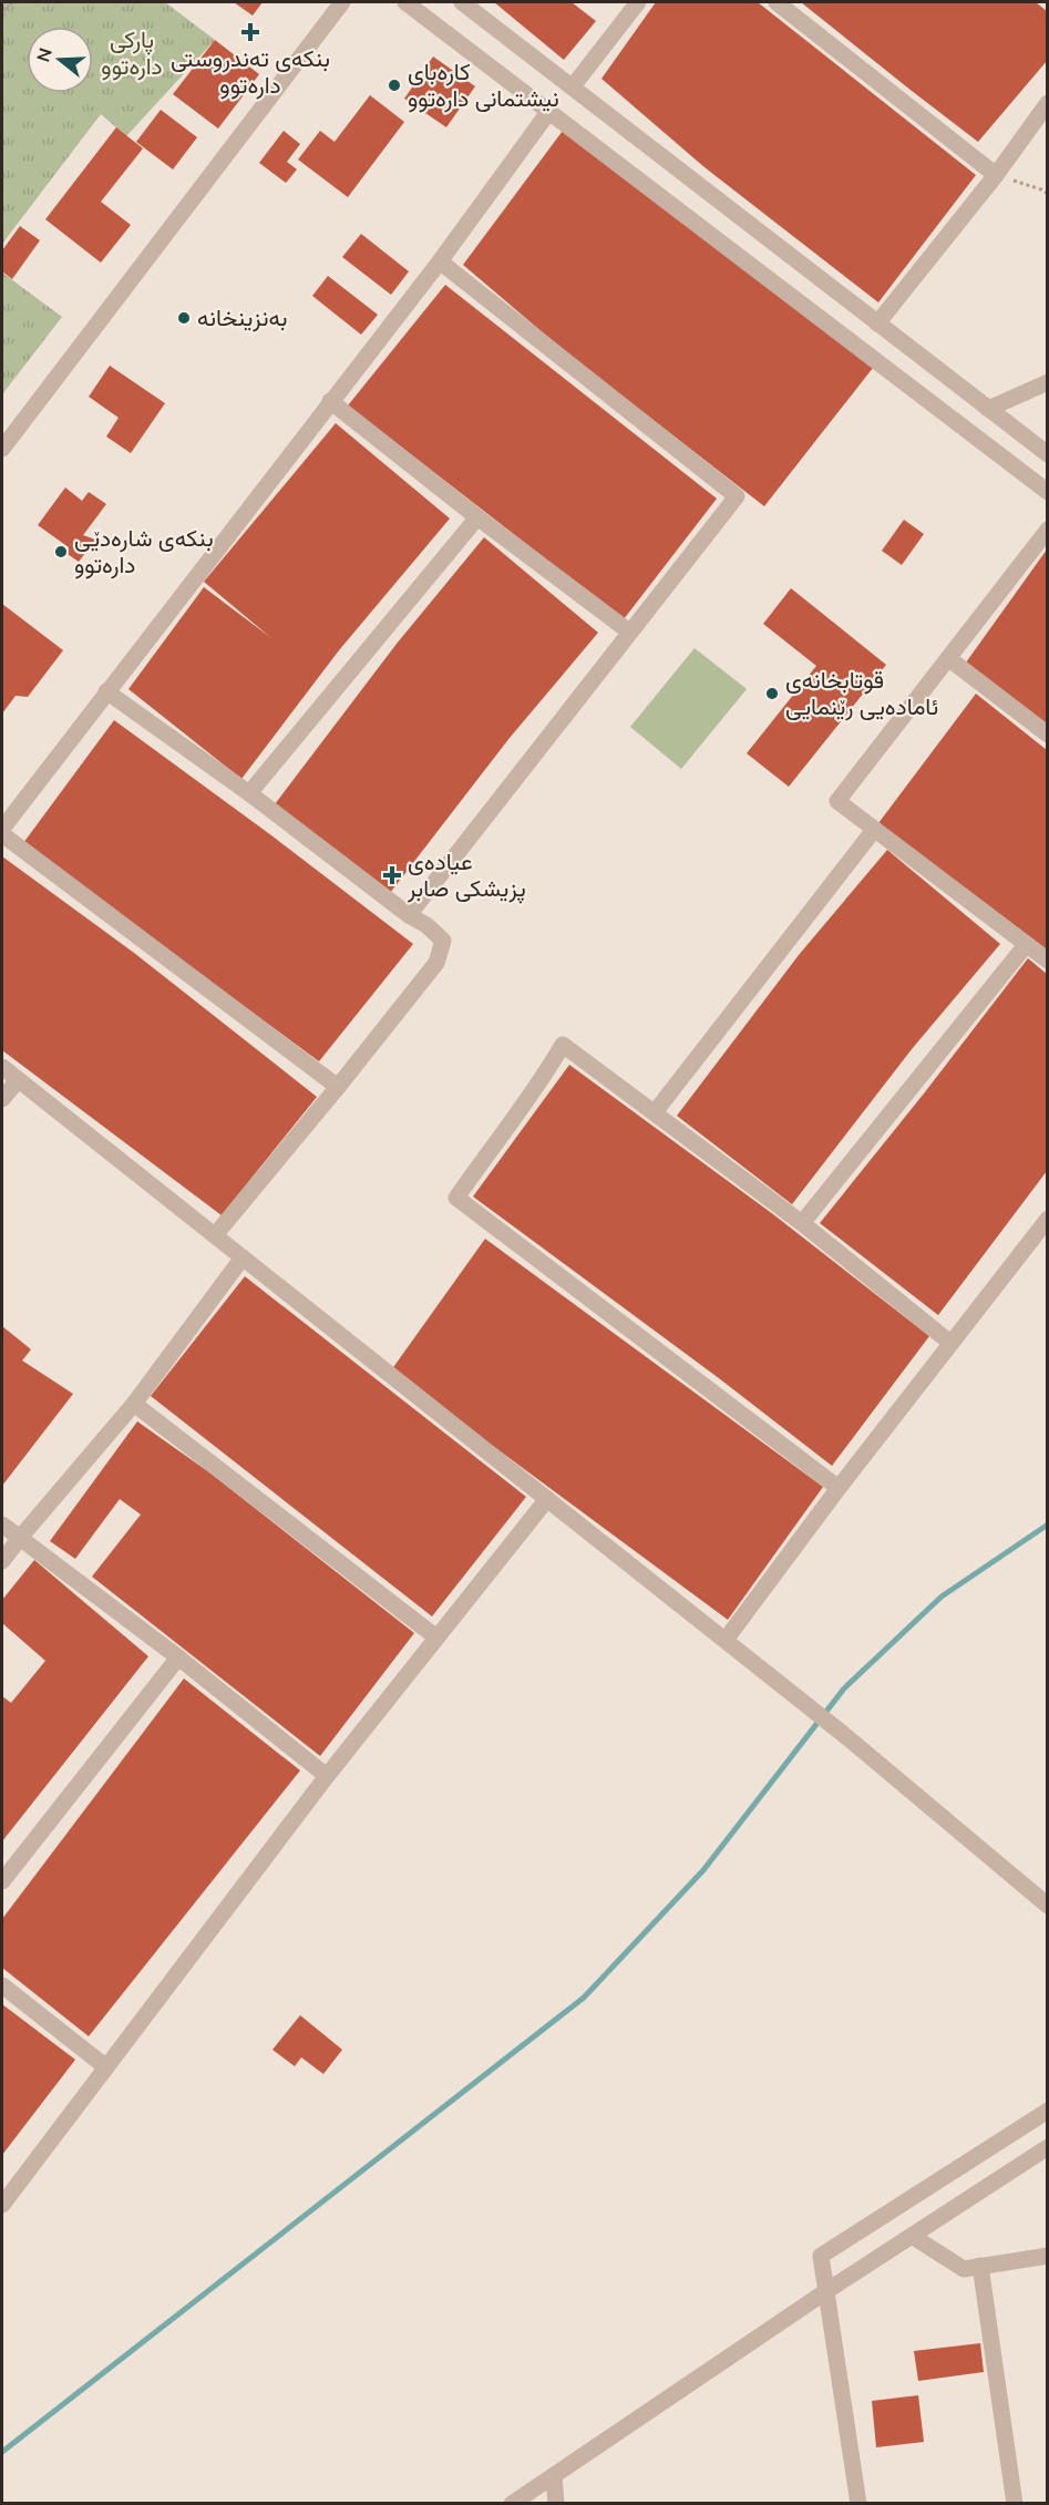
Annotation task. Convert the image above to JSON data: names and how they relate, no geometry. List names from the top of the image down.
{
  "parks": ["پارکی دارەتوو"],
  "places": {
    "health": ["بنکەی تەندروستی دارەتوو", "عیادەی پزیشکی صابر"],
    "other": [
      "کارەبای نیشتمانی دارەتوو",
      "بەنزینخانە",
      "بنکەی شارەدێی دارەتوو",
      "قوتابخانەی ئامادەیی رێنمایی"
    ]
  },
  "north": "left"
}
